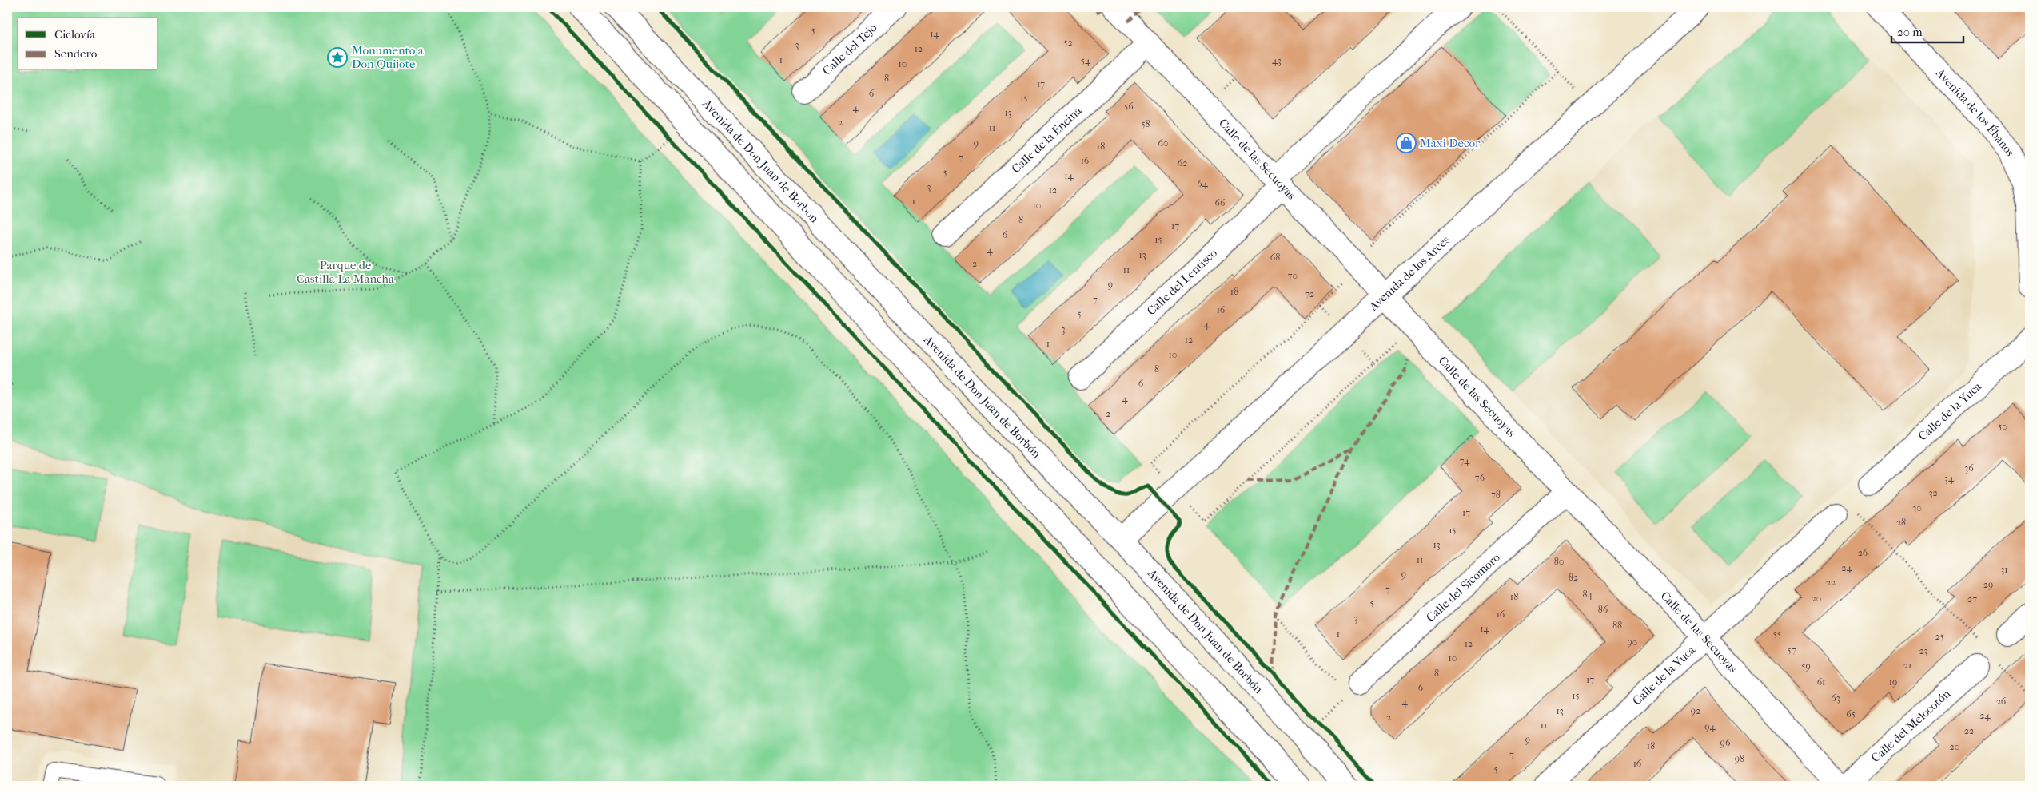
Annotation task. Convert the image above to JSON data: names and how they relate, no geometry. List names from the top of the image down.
{
  "streets": {
    "street": [
      "Calle del Tejo",
      "Avenida de los Ébanos",
      "Calle de la Encina",
      "Calle de las Secuoyas",
      "Avenida de Don Juan de Borbón",
      "Avenida de los Arces",
      "Calle del Lentisco",
      "Calle de la Yuca",
      "Calle del Sicomoro",
      "Calle del Melocotón"
    ]
  },
  "crossings": [
    ["Calle de la Encina", "Calle de las Secuoyas"],
    ["Calle de las Secuoyas", "Avenida de los Arces"],
    ["Calle de las Secuoyas", "Calle del Lentisco"],
    ["Calle de las Secuoyas", "Calle de la Yuca"],
    ["Calle de las Secuoyas", "Calle del Sicomoro"],
    ["Avenida de Don Juan de Borbón", "Avenida de los Arces"]
  ],
  "parks": ["Parque de Castilla-La Mancha"],
  "places": {
    "place": ["Monumento a Don Quijote"],
    "shop": ["Maxi Decor"]
  },
  "house_numbers": [
    "5",
    "14",
    "52",
    "3",
    "12",
    "1",
    "54",
    "43",
    "10",
    "8",
    "17",
    "6",
    "15",
    "56",
    "4",
    "13",
    "2",
    "58",
    "11",
    "9",
    "60",
    "18",
    "7",
    "16",
    "62",
    "5",
    "14",
    "64",
    "3",
    "12",
    "1",
    "66",
    "10",
    "8",
    "17",
    "6",
    "15",
    "4",
    "13",
    "68",
    "2",
    "11",
    "70",
    "9",
    "18",
    "72",
    "7",
    "16",
    "5",
    "14",
    "3",
    "12",
    "1",
    "10",
    "8",
    "6",
    "4",
    "2",
    "50",
    "74",
    "36",
    "76",
    "34",
    "32",
    "78",
    "30",
    "17",
    "28",
    "15",
    "13",
    "26",
    "11",
    "80",
    "24",
    "31",
    "9",
    "82",
    "22",
    "29",
    "7",
    "84",
    "18",
    "20",
    "27",
    "5",
    "86",
    "16",
    "3",
    "88",
    "14",
    "1",
    "55",
    "25",
    "90",
    "12",
    "57",
    "23",
    "10",
    "21",
    "59",
    "8",
    "17",
    "61",
    "19",
    "6",
    "15",
    "63",
    "26",
    "4",
    "13",
    "92",
    "65",
    "24",
    "2",
    "11",
    "94",
    "22",
    "9",
    "96",
    "18",
    "20",
    "7",
    "98",
    "16",
    "5"
  ],
  "legend": ["Ciclovía", "Sendero"],
  "scale_bar": "20 m"
}
